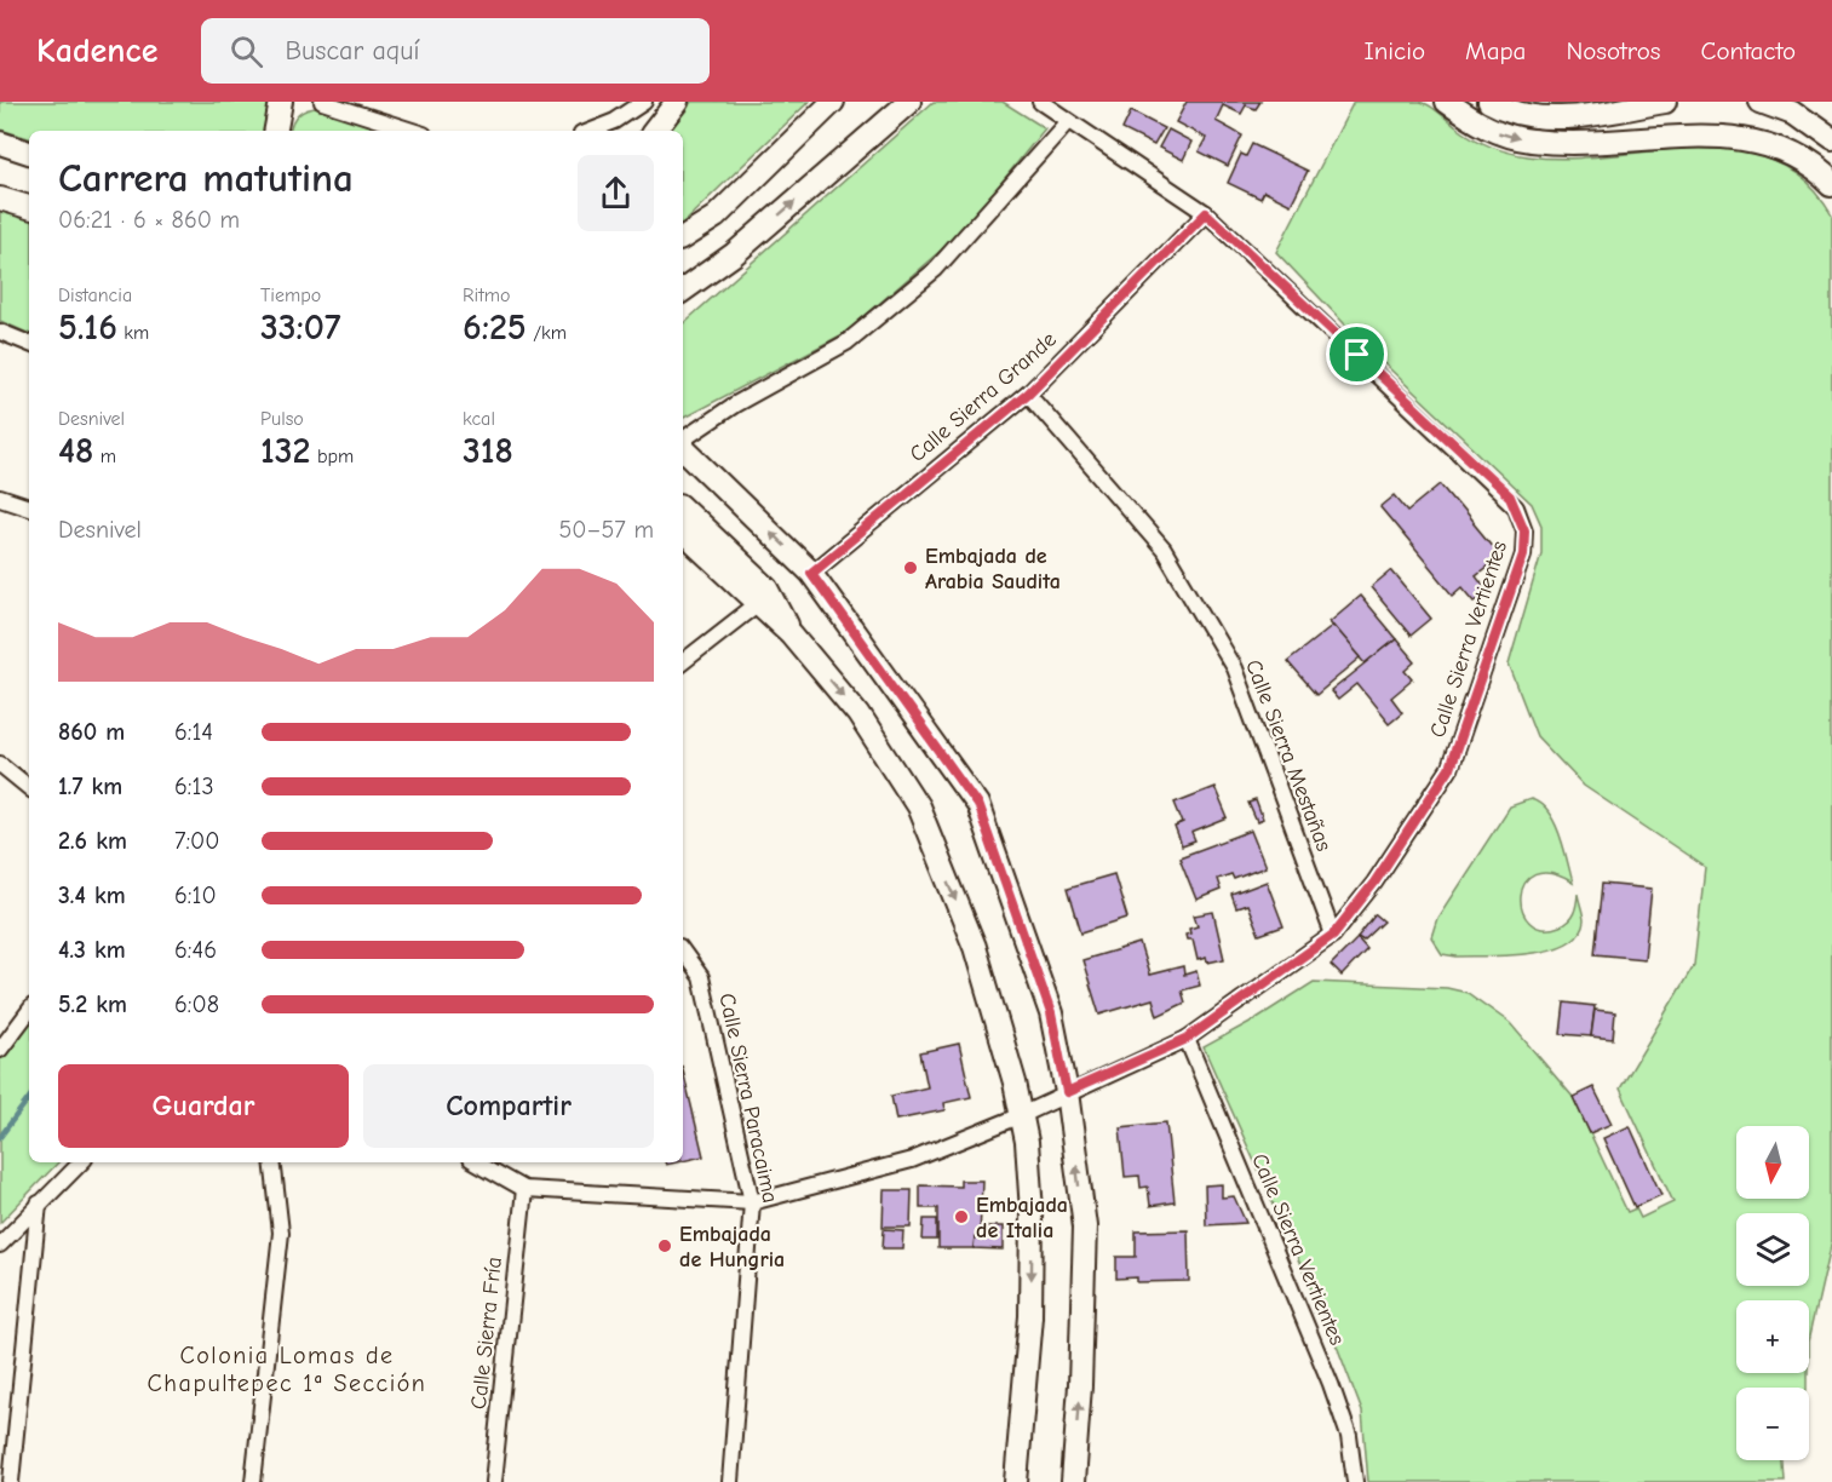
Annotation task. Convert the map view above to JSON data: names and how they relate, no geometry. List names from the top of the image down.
{
  "streets": {
    "street": [
      "Calle Sierra Grande",
      "Calle Sierra Vertientes",
      "Calle Sierra Mestañas",
      "Calle Sierra Paracaima",
      "Calle Sierra Fría"
    ]
  },
  "crossings": [
    ["Calle Sierra Grande", "Calle Sierra Vertientes"],
    ["Calle Sierra Grande", "Calle Sierra Mestañas"],
    ["Calle Sierra Vertientes", "Calle Sierra Mestañas"],
    ["Calle Sierra Vertientes", "Calle Sierra Paracaima"],
    ["Calle Sierra Vertientes", "Calle Sierra Fría"]
  ],
  "districts": ["Colonia Lomas de Chapultepec 1ª Sección"],
  "places": ["Embajada de Arabia Saudita", "Embajada de Italia", "Embajada de Hungria"],
  "north": "bottom",
  "page": {
    "header": "Kadence",
    "search": "Buscar aquí",
    "nav": [
      "Inicio",
      "Mapa",
      "Nosotros",
      "Contacto"
    ],
    "heading": ["Carrera matutina", "06:21 · 6 × 860 m"],
    "stats": [
      ["Distancia", "5.16 km"],
      ["Tiempo", "33:07"],
      ["Ritmo", "6:25 /km"],
      ["Desnivel", "48 m"],
      ["Pulso", "132 bpm"],
      ["kcal", "318"]
    ],
    "chart": ["Desnivel", "50–57 m"],
    "list": [
      {
        "name": "860 m",
        "note": "6:14"
      },
      {
        "name": "1.7 km",
        "note": "6:13"
      },
      {
        "name": "2.6 km",
        "note": "7:00"
      },
      {
        "name": "3.4 km",
        "note": "6:10"
      },
      {
        "name": "4.3 km",
        "note": "6:46"
      },
      {
        "name": "5.2 km",
        "note": "6:08"
      }
    ],
    "buttons": ["Guardar", "Compartir"],
    "map_buttons": ["+", "−"]
  }
}
